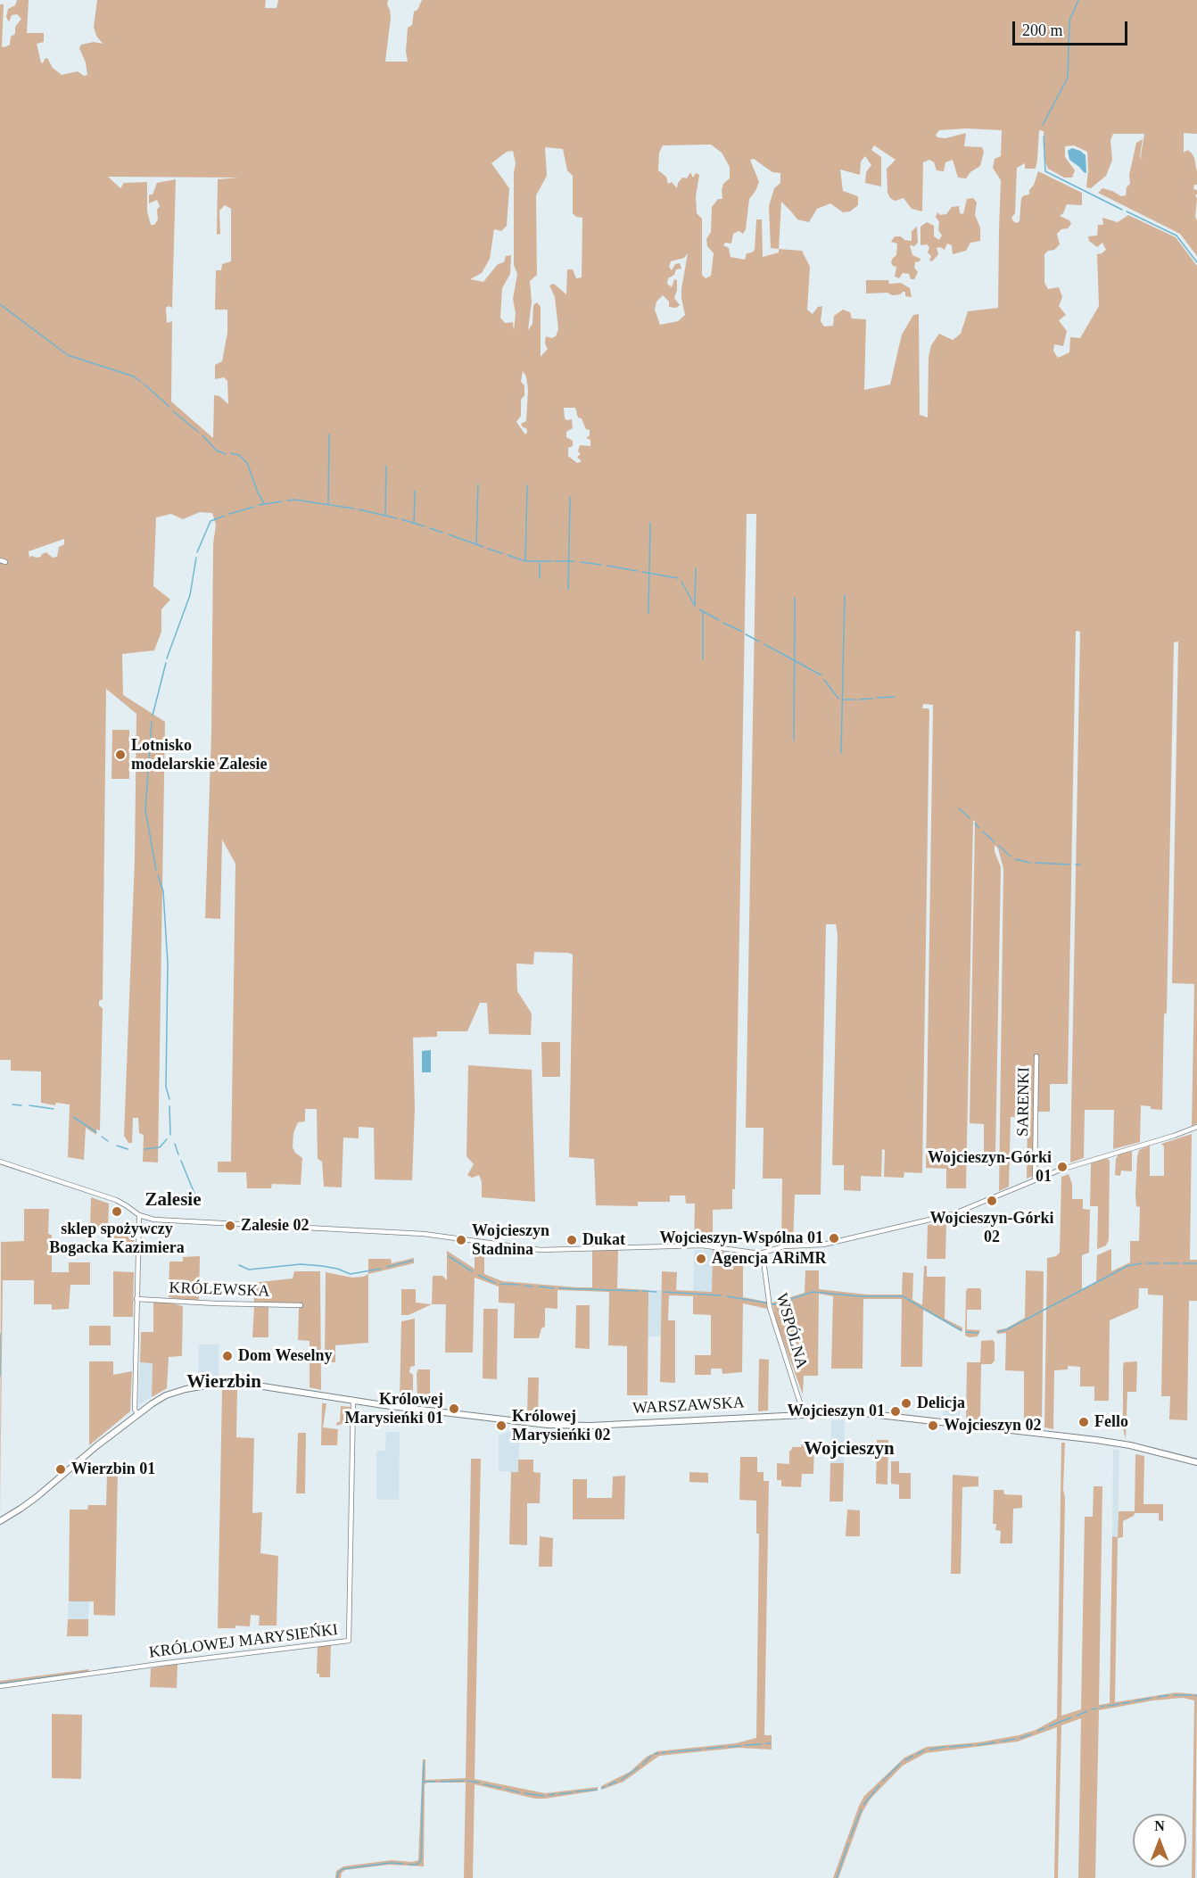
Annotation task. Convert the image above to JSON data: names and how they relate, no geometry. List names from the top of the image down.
{
  "streets": {
    "main road": ["WARSZAWSKA"],
    "street": [
      "SARENKI",
      "KRÓLEWSKA",
      "WSPÓLNA",
      "KRÓLOWEJ MARYSIEŃKI"
    ]
  },
  "crossings": [
    ["WSPÓLNA", "WARSZAWSKA"],
    ["WARSZAWSKA", "KRÓLOWEJ MARYSIEŃKI"]
  ],
  "districts": ["Zalesie", "Wierzbin", "Wojcieszyn"],
  "places": [
    "Lotnisko modelarskie Zalesie",
    "Wojcieszyn-Górki 01",
    "Wojcieszyn-Górki 02",
    "sklep spożywczy Bogacka Kazimiera",
    "Zalesie 02",
    "Wojcieszyn-Wspólna 01",
    "Wojcieszyn Stadnina",
    "Dukat",
    "Agencja ARiMR",
    "Dom Weselny",
    "Delicja",
    "Królowej Marysieńki 01",
    "Wojcieszyn 01",
    "Fello",
    "Królowej Marysieńki 02",
    "Wojcieszyn 02",
    "Wierzbin 01"
  ],
  "scale_bar": "200 m",
  "north": "top"
}
